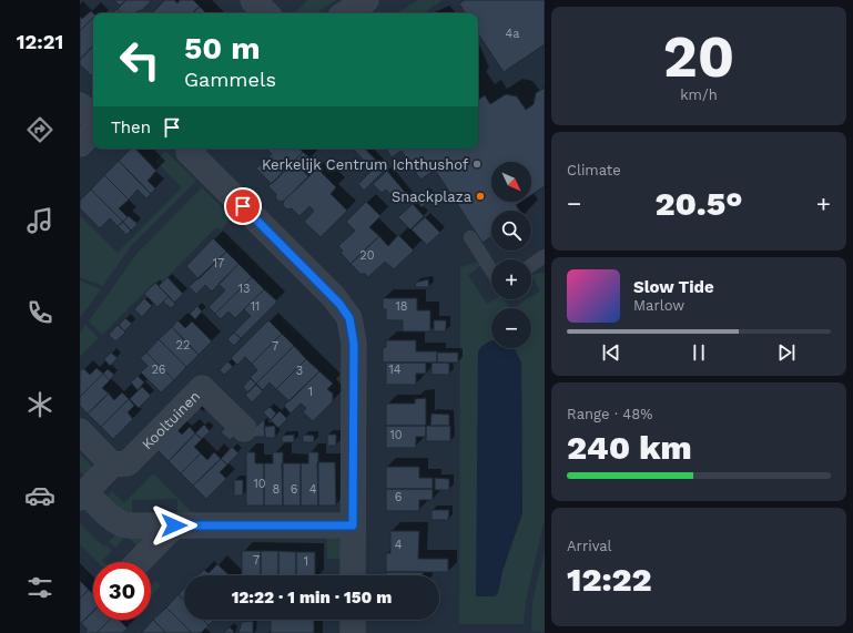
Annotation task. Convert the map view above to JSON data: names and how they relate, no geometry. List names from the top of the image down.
{
  "streets": {
    "street": ["Kooltuinen"]
  },
  "places": ["Kerkelijk Centrum Ichthushof", "Snackplaza"],
  "house_numbers": [
    "4a",
    "20",
    "17",
    "13",
    "11",
    "18",
    "22",
    "7",
    "26",
    "14",
    "3",
    "1",
    "10",
    "10",
    "8",
    "6",
    "4",
    "6",
    "4",
    "7",
    "1"
  ],
  "north": "bottom right",
  "page": {
    "tabs": "12:21",
    "tile": [
      ["20", "km/h"],
      "Climate",
      ["Range · 48%", "240 km"],
      ["Arrival", "12:22"]
    ],
    "turn": ["50 m", "Gammels"],
    "then": "Then",
    "map_buttons": ["+", "−"],
    "heat": ["−", "20.5°", "+"],
    "song": ["Slow Tide", "Marlow"],
    "limit": "30",
    "trip": "12:22 · 1 min · 150 m"
  }
}
